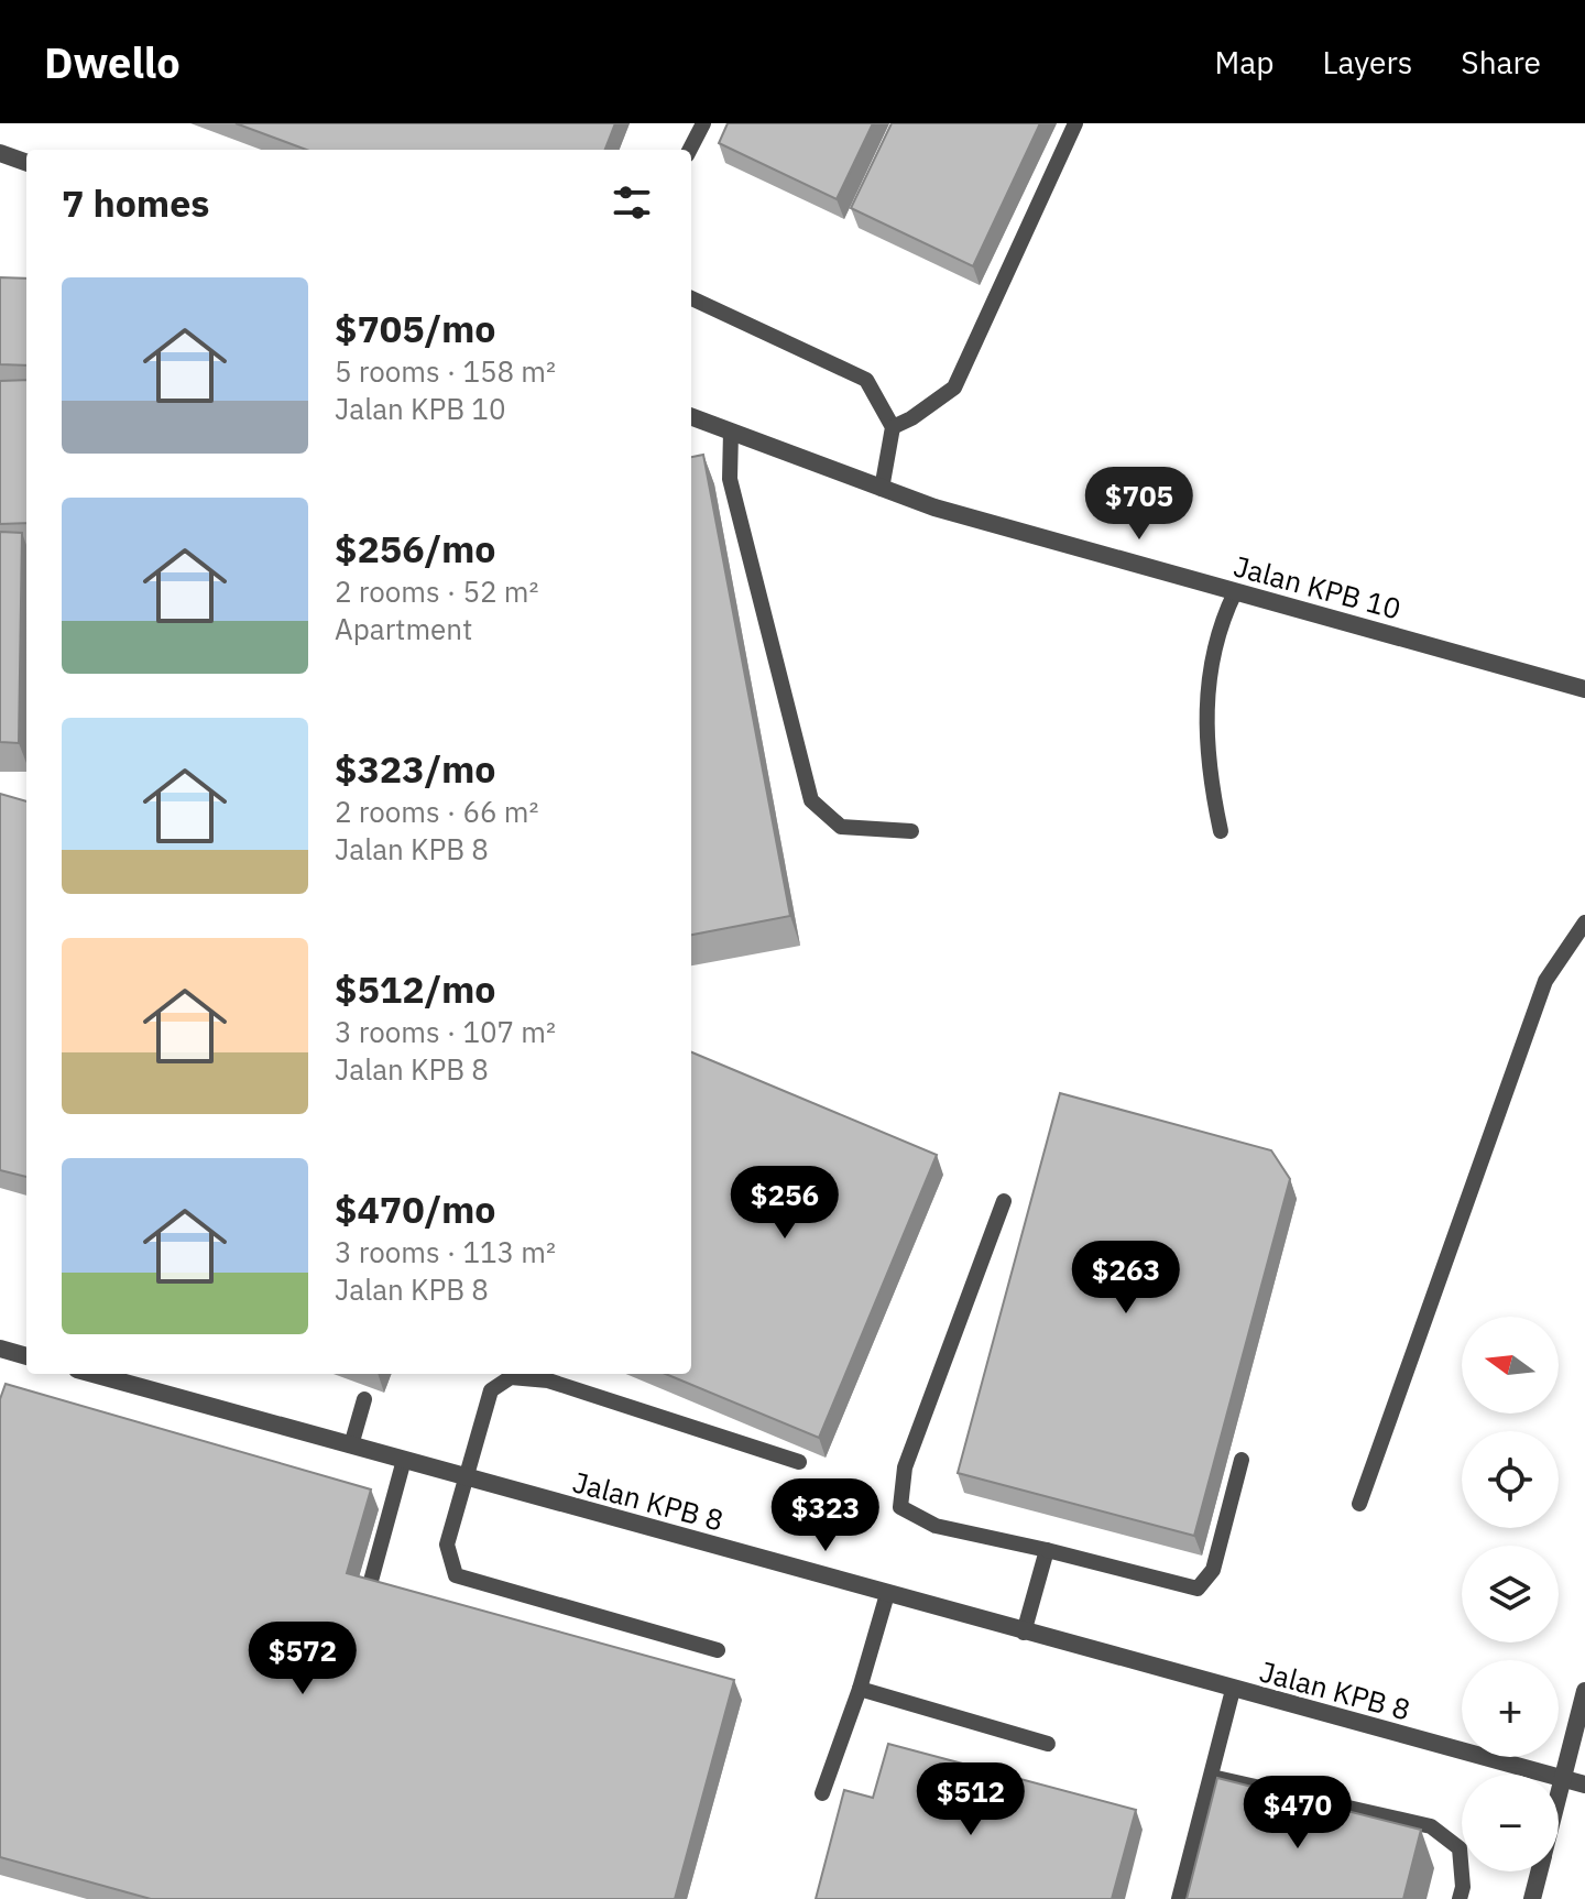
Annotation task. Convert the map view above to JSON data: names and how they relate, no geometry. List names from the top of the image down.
{
  "streets": {
    "street": ["Jalan KPB 10", "Jalan KPB 8"]
  },
  "north": "left",
  "page": {
    "header": "Dwello",
    "nav": ["Map", "Layers", "Share"],
    "heading": "7 homes",
    "list": [
      {
        "name": "$705/mo",
        "note": "5 rooms · 158 m² · Jalan KPB 10"
      },
      {
        "name": "$256/mo",
        "note": "2 rooms · 52 m² · Apartment"
      },
      {
        "name": "$323/mo",
        "note": "2 rooms · 66 m² · Jalan KPB 8"
      },
      {
        "name": "$512/mo",
        "note": "3 rooms · 107 m² · Jalan KPB 8"
      },
      {
        "name": "$470/mo",
        "note": "3 rooms · 113 m² · Jalan KPB 8"
      }
    ],
    "price": [
      "$705",
      "$256",
      "$263",
      "$323",
      "$572",
      "$512",
      "$470"
    ],
    "map_buttons": ["+", "−"]
  }
}
